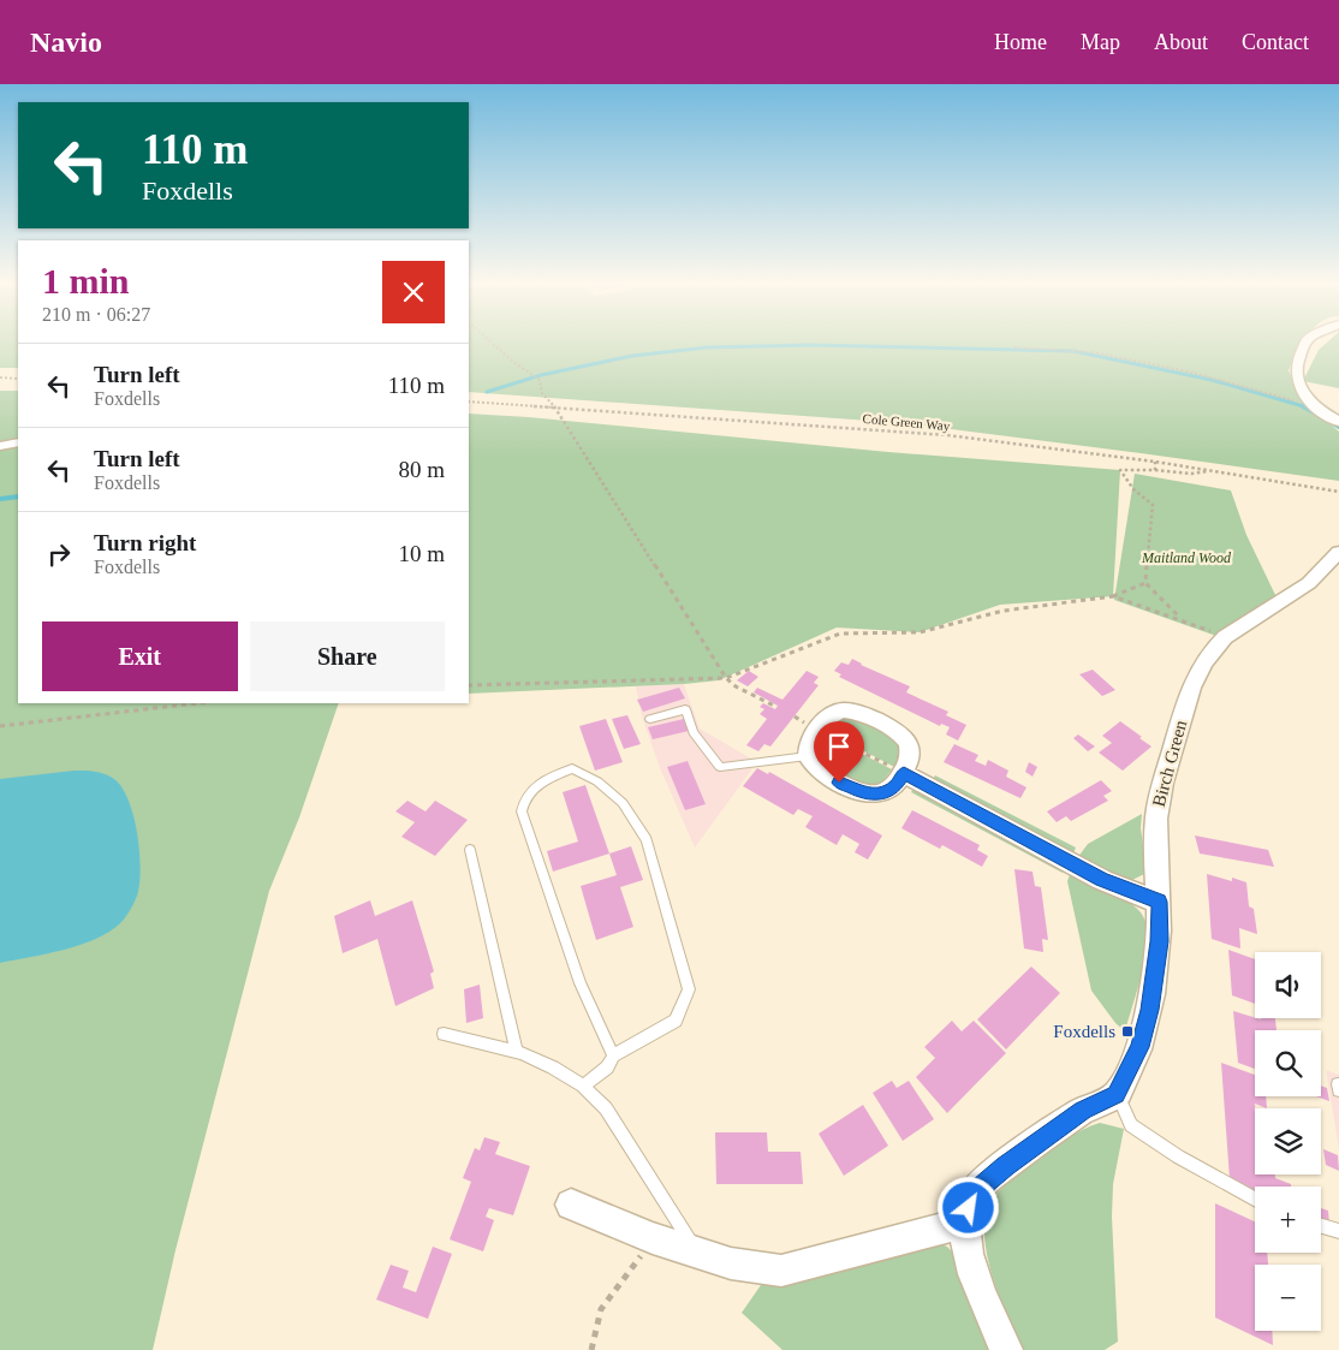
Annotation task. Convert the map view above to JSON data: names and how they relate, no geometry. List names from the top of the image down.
{
  "streets": {
    "street": ["Birch Green"],
    "path": ["Cole Green Way"]
  },
  "parks": ["Maitland Wood"],
  "places": {
    "transit": ["Foxdells"]
  },
  "page": {
    "header": "Navio",
    "nav": [
      "Home",
      "Map",
      "About",
      "Contact"
    ],
    "turn": ["110 m", "Foxdells"],
    "heading": ["1 min", "210 m · 06:27"],
    "list": [
      {
        "name": "Turn left",
        "note": "Foxdells",
        "value": "110 m"
      },
      {
        "name": "Turn left",
        "note": "Foxdells",
        "value": "80 m"
      },
      {
        "name": "Turn right",
        "note": "Foxdells",
        "value": "10 m"
      }
    ],
    "buttons": ["Exit", "Share"],
    "map_buttons": ["+", "−"]
  }
}
